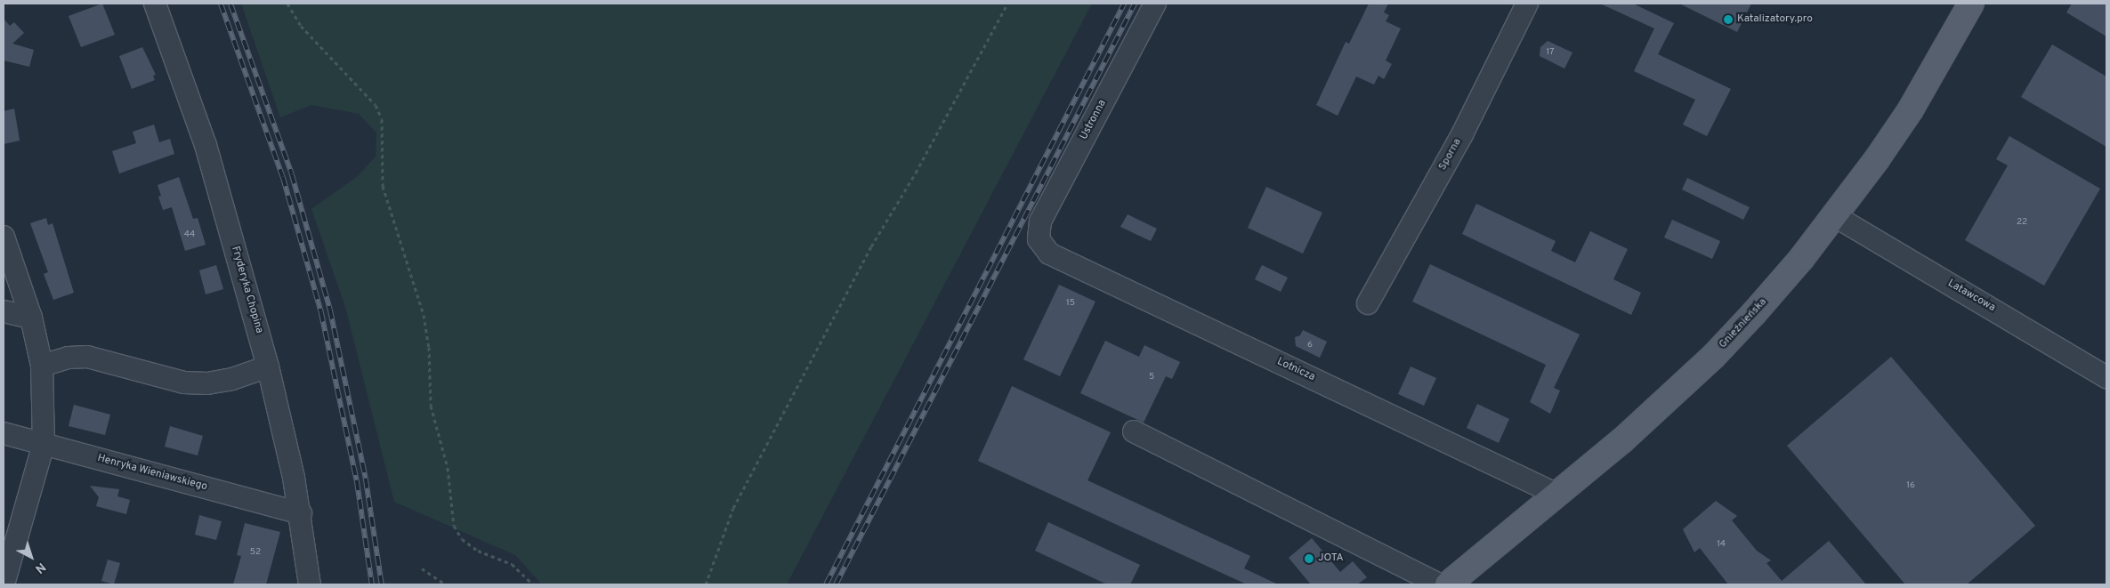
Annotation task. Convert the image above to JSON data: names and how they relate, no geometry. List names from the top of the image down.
{
  "streets": {
    "main road": ["Gnieźnieńska"],
    "street": [
      "Ustronna",
      "Sporna",
      "Fryderyka Chopina",
      "Latawcowa",
      "Lotnicza",
      "Henryka Wieniawskiego"
    ]
  },
  "crossings": [
    ["Ustronna", "Lotnicza"],
    ["Fryderyka Chopina", "Henryka Wieniawskiego"],
    ["Latawcowa", "Gnieźnieńska"],
    ["Gnieźnieńska", "Lotnicza"]
  ],
  "places": ["Katalizatory.pro", "JOTA"],
  "house_numbers": [
    "17",
    "22",
    "44",
    "15",
    "6",
    "5",
    "16",
    "14",
    "52"
  ],
  "north": "bottom right"
}
